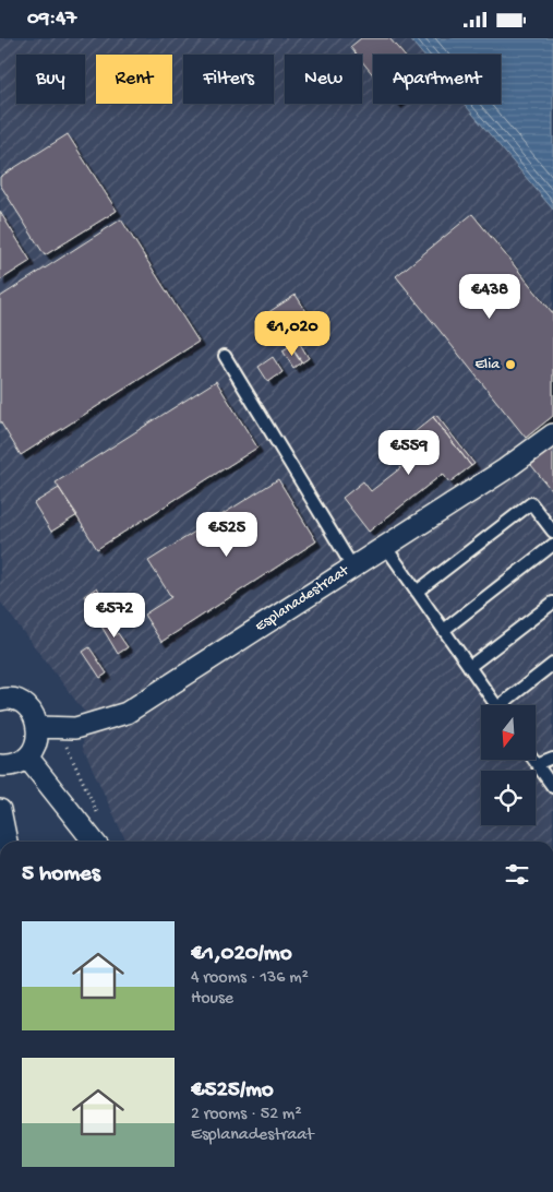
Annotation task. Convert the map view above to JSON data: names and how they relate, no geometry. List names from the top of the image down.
{
  "streets": {
    "street": ["Esplanadestraat"]
  },
  "places": ["Elia"],
  "north": "bottom",
  "page": {
    "status": "09:47",
    "chip": [
      "Buy",
      "Rent",
      "Filters",
      "New",
      "Apartment"
    ],
    "price": [
      "€438",
      "€1,020",
      "€559",
      "€525",
      "€572"
    ],
    "heading": "5 homes",
    "list": [
      {
        "name": "€1,020/mo",
        "note": "4 rooms · 136 m² · House"
      },
      {
        "name": "€525/mo",
        "note": "2 rooms · 52 m² · Esplanadestraat"
      }
    ]
  }
}
